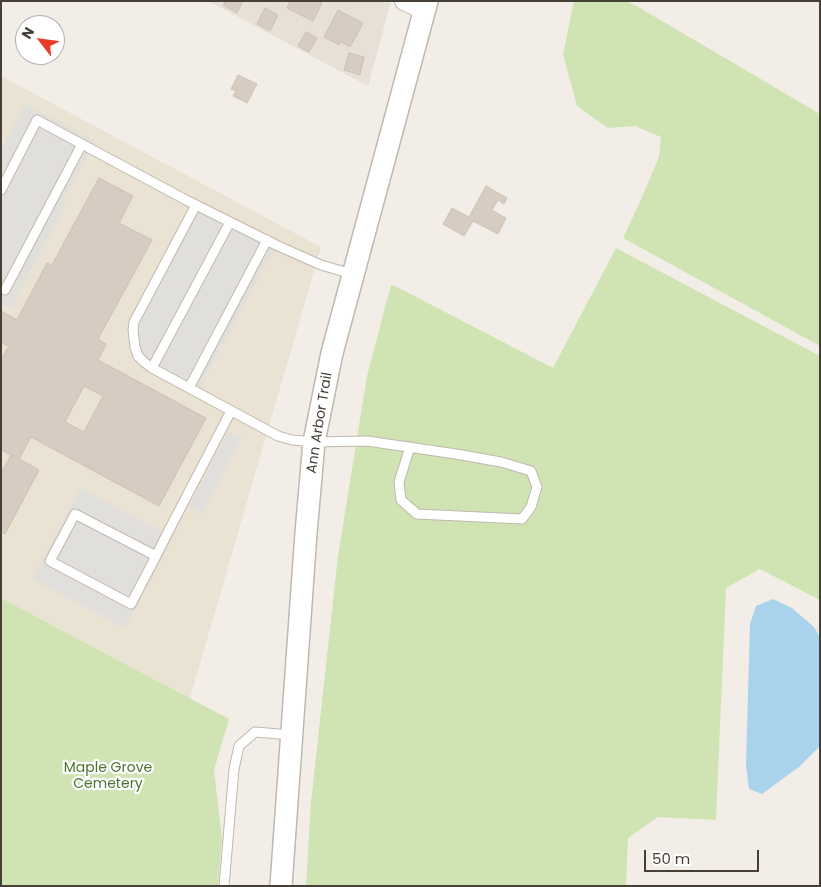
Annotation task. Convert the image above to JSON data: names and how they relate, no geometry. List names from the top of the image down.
{
  "streets": {
    "street": ["Ann Arbor Trail"]
  },
  "parks": ["Maple Grove Cemetery"],
  "scale_bar": "50 m",
  "north": "top left"
}
